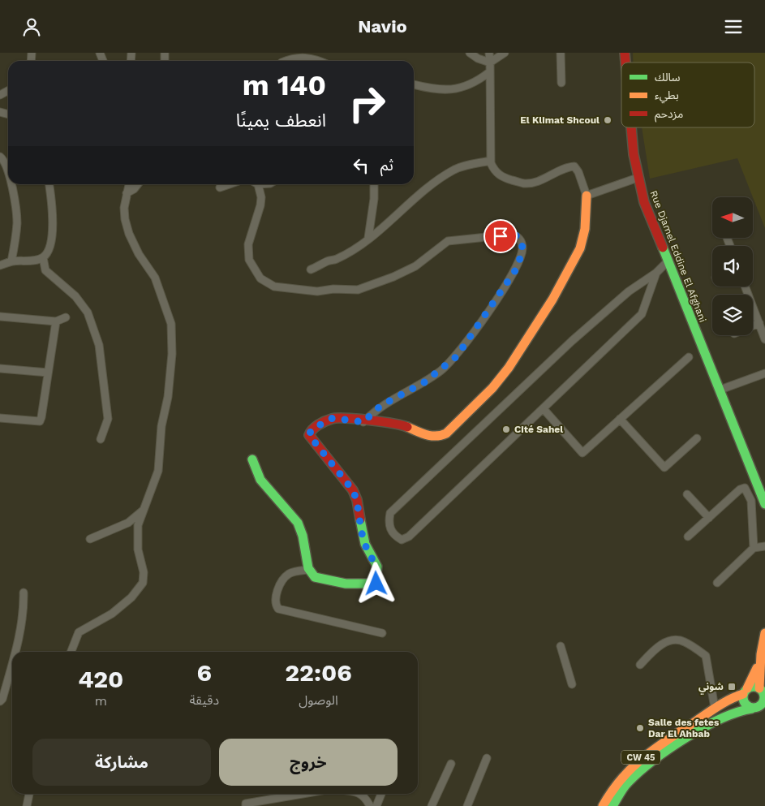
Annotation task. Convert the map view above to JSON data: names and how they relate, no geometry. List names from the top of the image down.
{
  "streets": {
    "main road": ["Rue Djamel Eddine El Afghani", "CW 45"]
  },
  "places": {
    "other": ["El Klimat Shcoul", "Cité Sahel", "Salle des fetes Dar El Ahbab"],
    "transit": ["شوني"]
  },
  "legend": ["سالك", "بطيء", "مزدحم"],
  "north": "left",
  "page": {
    "header": "Navio",
    "turn": ["140 m", "انعطف يمينًا"],
    "then": "ثم",
    "eta": [
      "22:06",
      "الوصول",
      "6",
      "دقيقة",
      "420",
      "m"
    ],
    "buttons": ["خروج", "مشاركة"]
  }
}
